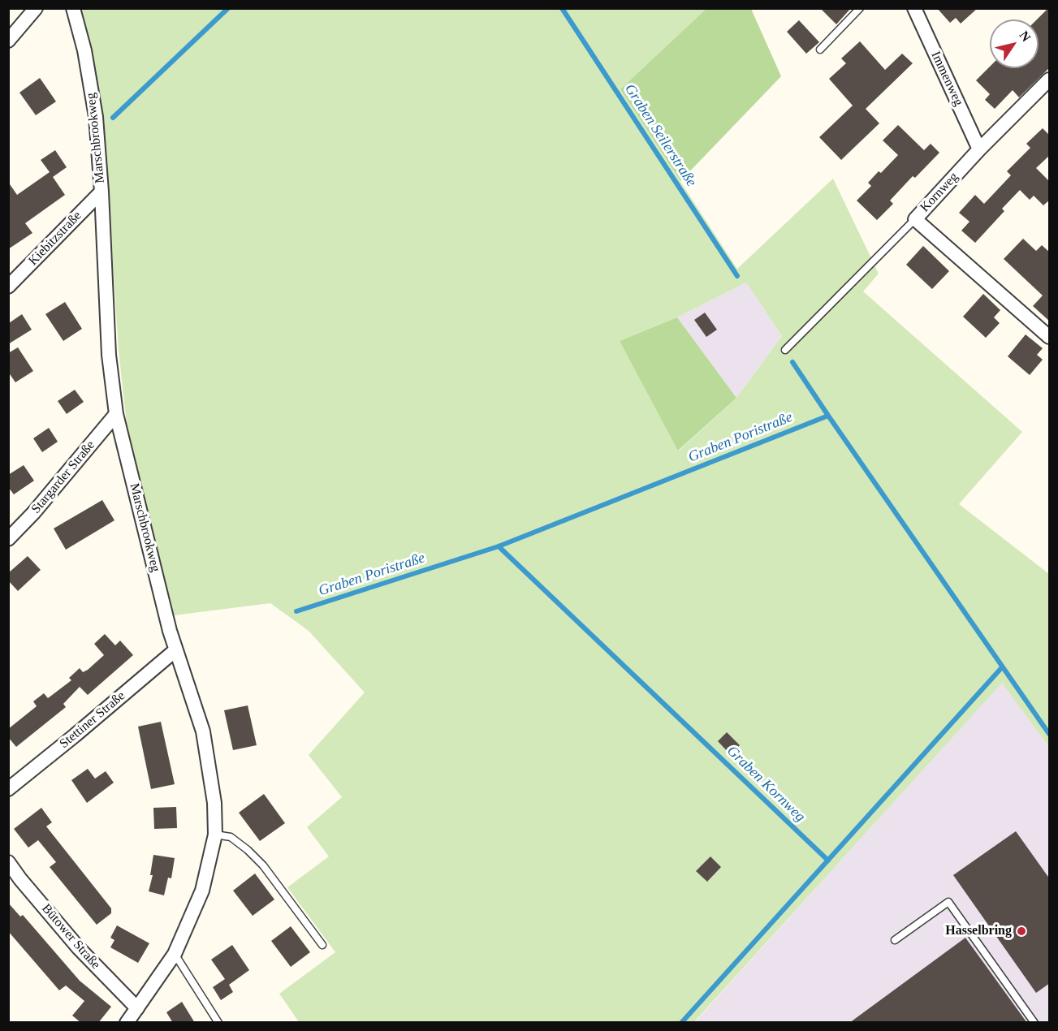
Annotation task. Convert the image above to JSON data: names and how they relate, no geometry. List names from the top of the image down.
{
  "streets": {
    "street": [
      "Immenweg",
      "Marschbrookweg",
      "Kornweg",
      "Kiebitzstraße",
      "Stargarder Straße",
      "Stettiner Straße",
      "Bütower Straße"
    ]
  },
  "crossings": [
    ["Immenweg", "Kornweg"],
    ["Marschbrookweg", "Kiebitzstraße"],
    ["Marschbrookweg", "Stargarder Straße"],
    ["Marschbrookweg", "Stettiner Straße"],
    ["Marschbrookweg", "Bütower Straße"]
  ],
  "water": ["Graben Seilerstraße", "Graben Poristraße", "Graben Kornweg"],
  "places": ["Hasselbring"],
  "north": "top right"
}
